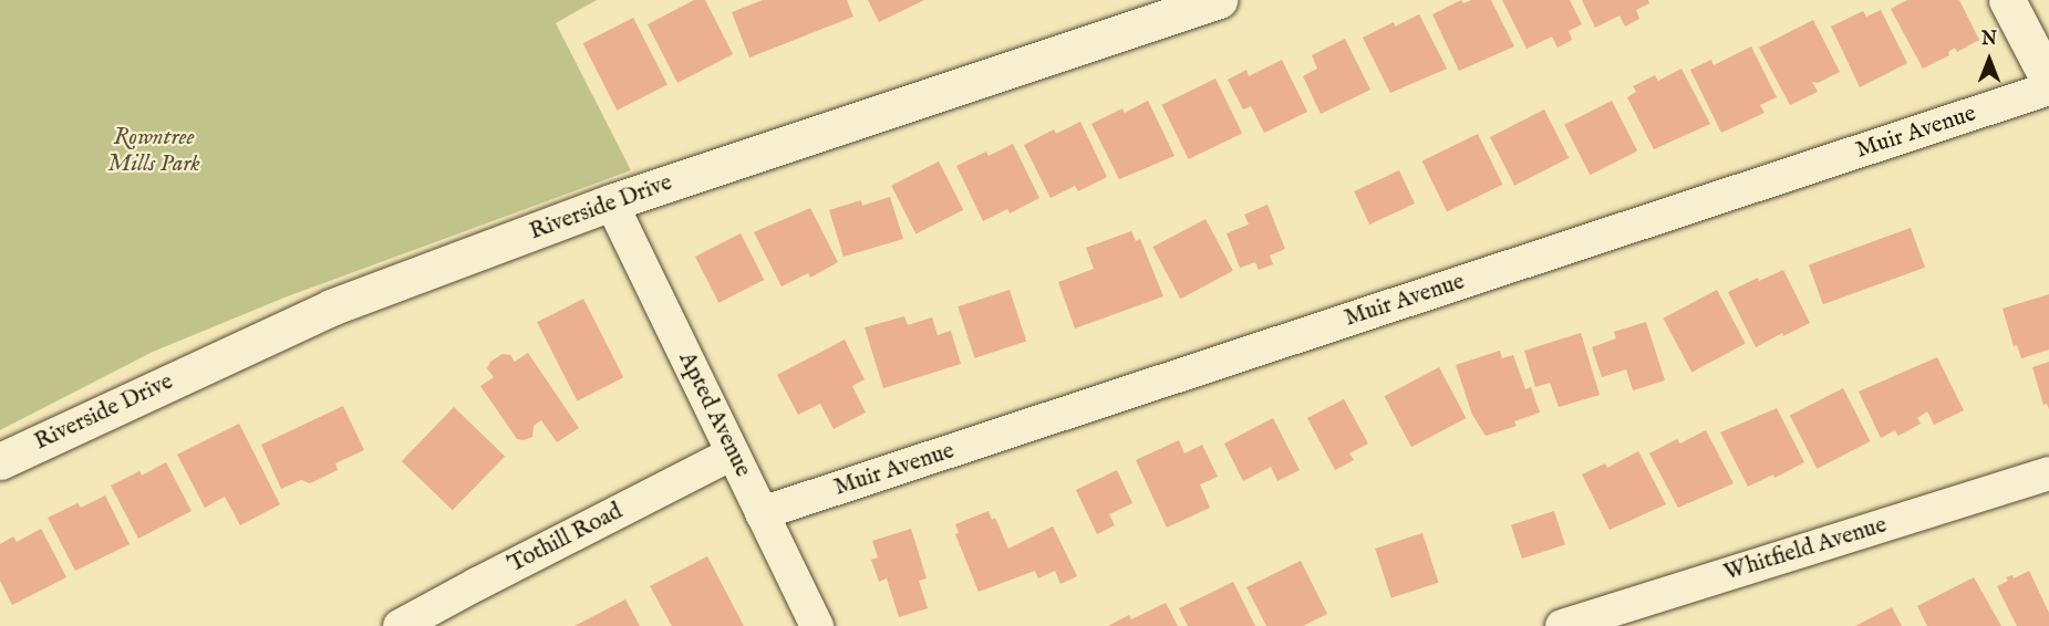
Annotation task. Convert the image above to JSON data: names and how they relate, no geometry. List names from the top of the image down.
{
  "streets": {
    "street": [
      "Muir Avenue",
      "Riverside Drive",
      "Apted Avenue",
      "Tothill Road",
      "Whitfield Avenue"
    ]
  },
  "crossings": [
    ["Muir Avenue", "Apted Avenue"],
    ["Riverside Drive", "Apted Avenue"],
    ["Apted Avenue", "Tothill Road"]
  ],
  "parks": ["Rowntree Mills Park"],
  "north": "top"
}
